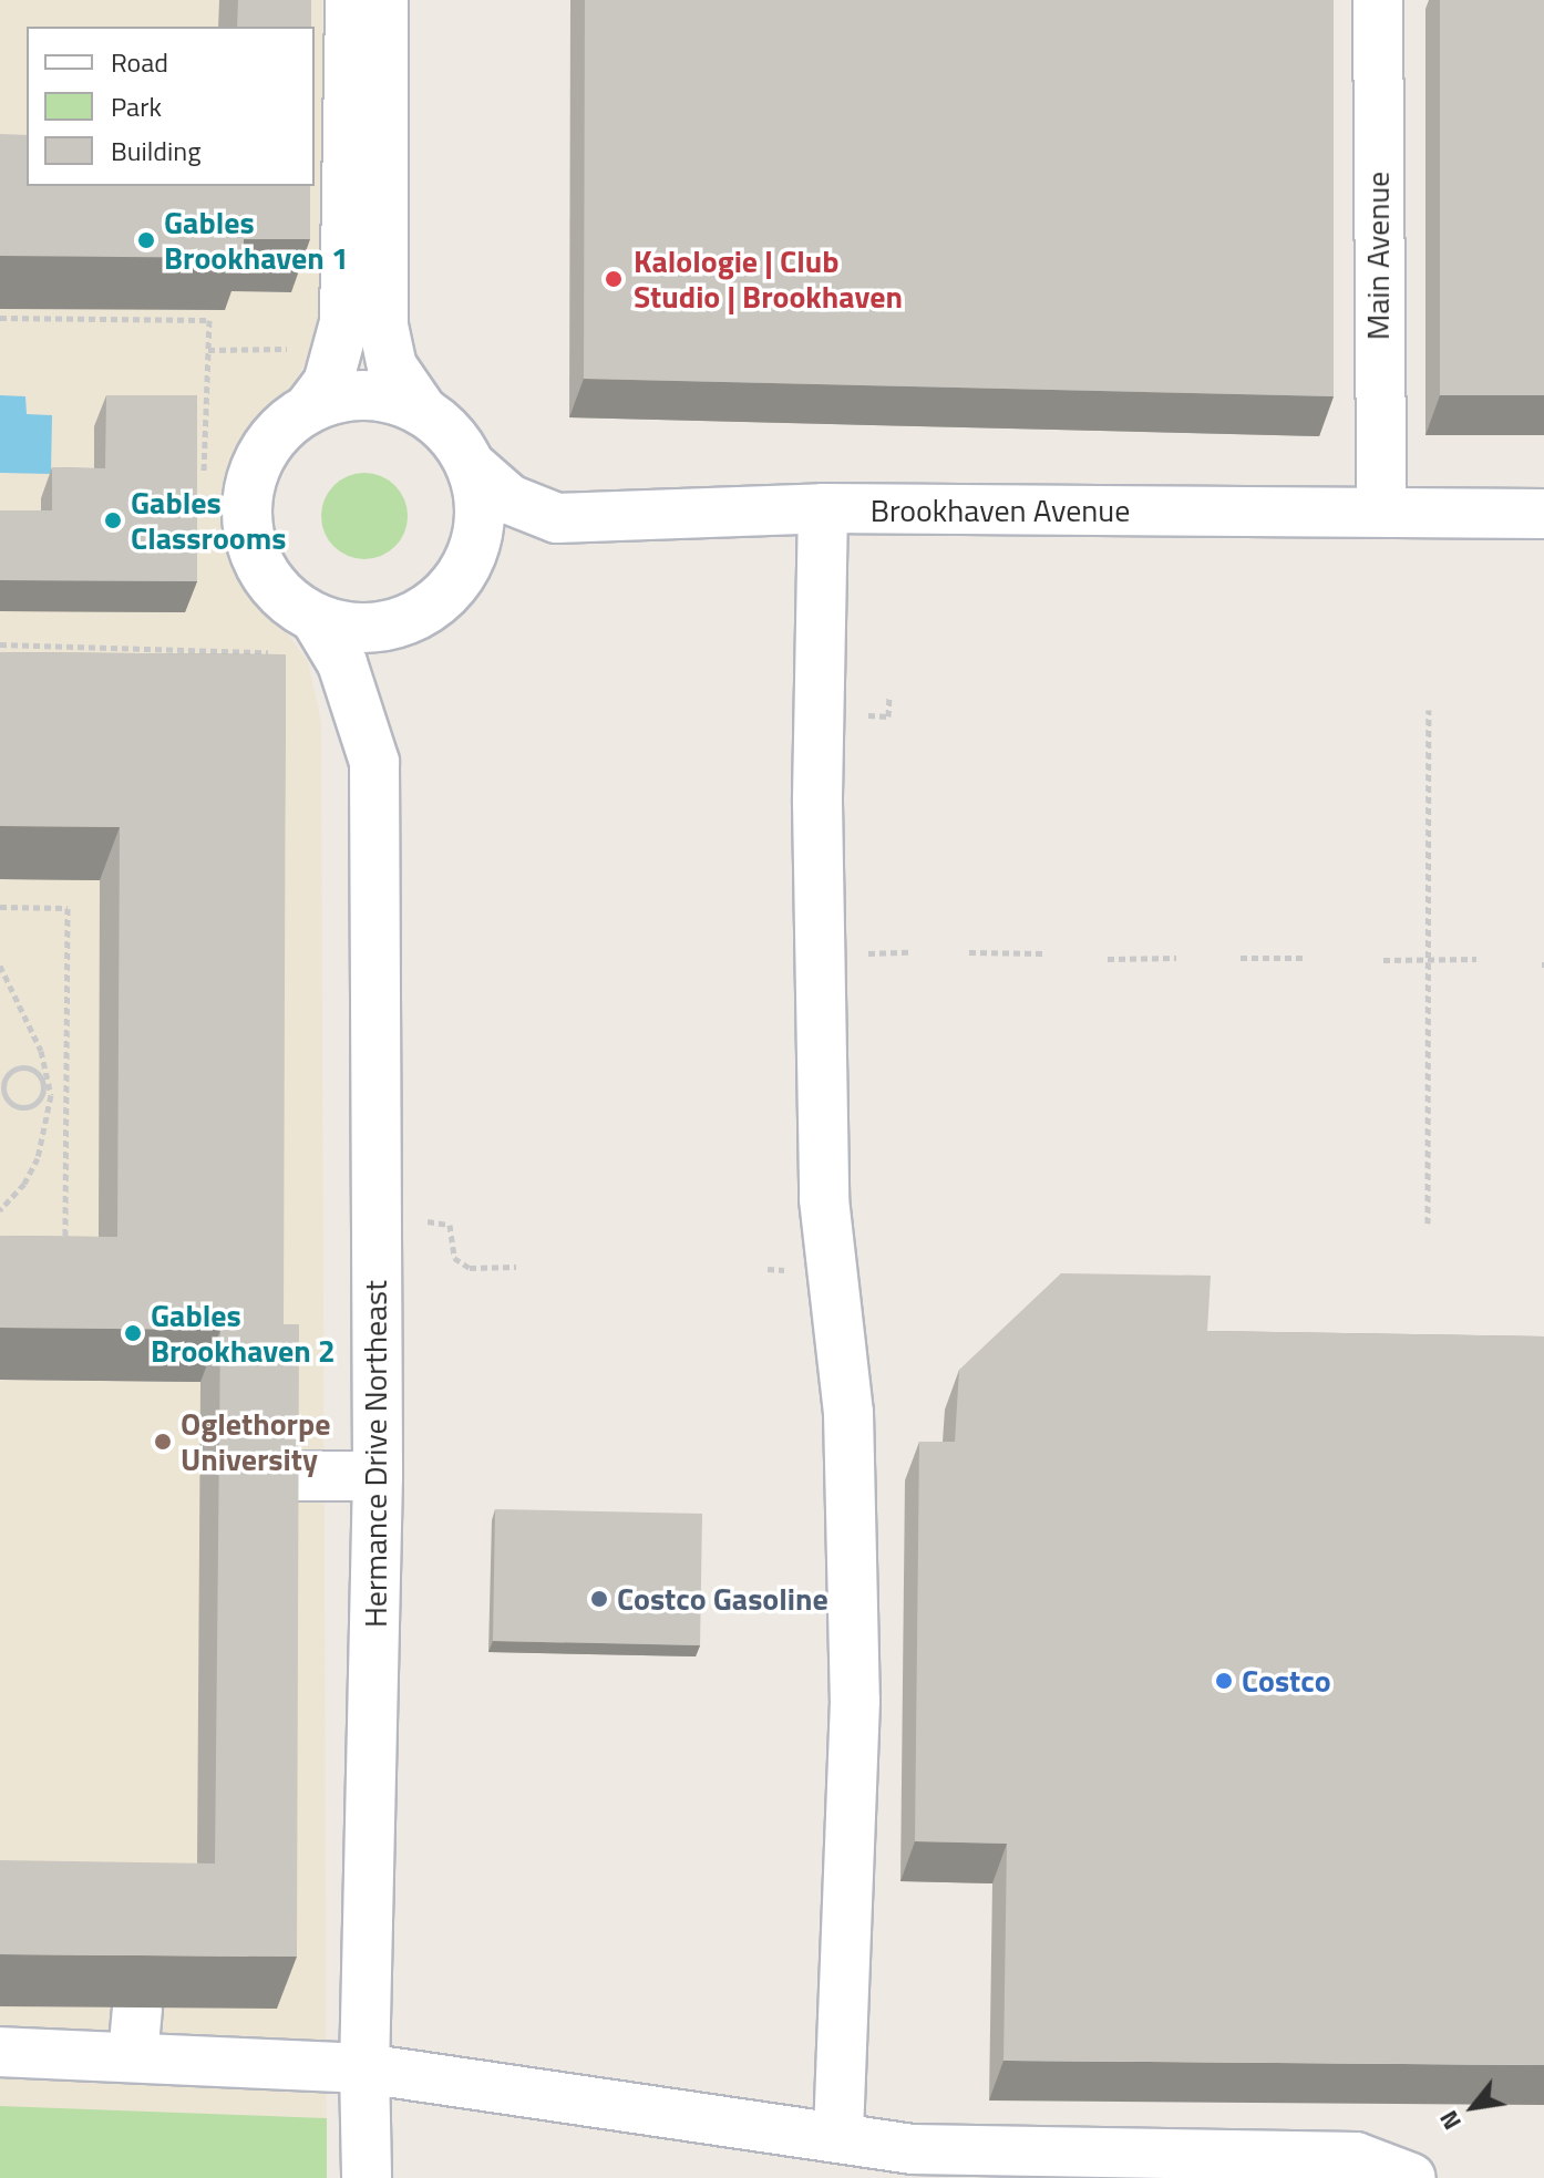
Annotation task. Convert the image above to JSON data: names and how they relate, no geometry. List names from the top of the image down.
{
  "streets": {
    "street": ["Main Avenue", "Brookhaven Avenue", "Hermance Drive Northeast"]
  },
  "crossings": [
    ["Main Avenue", "Brookhaven Avenue"],
    ["Brookhaven Avenue", "Hermance Drive Northeast"]
  ],
  "places": [
    "Gables Brookhaven 1",
    "Kalologie | Club Studio | Brookhaven",
    "Gables Classrooms",
    "Gables Brookhaven 2",
    "Oglethorpe University",
    "Costco Gasoline",
    "Costco"
  ],
  "legend": ["Road", "Park", "Building"],
  "north": "bottom left"
}
